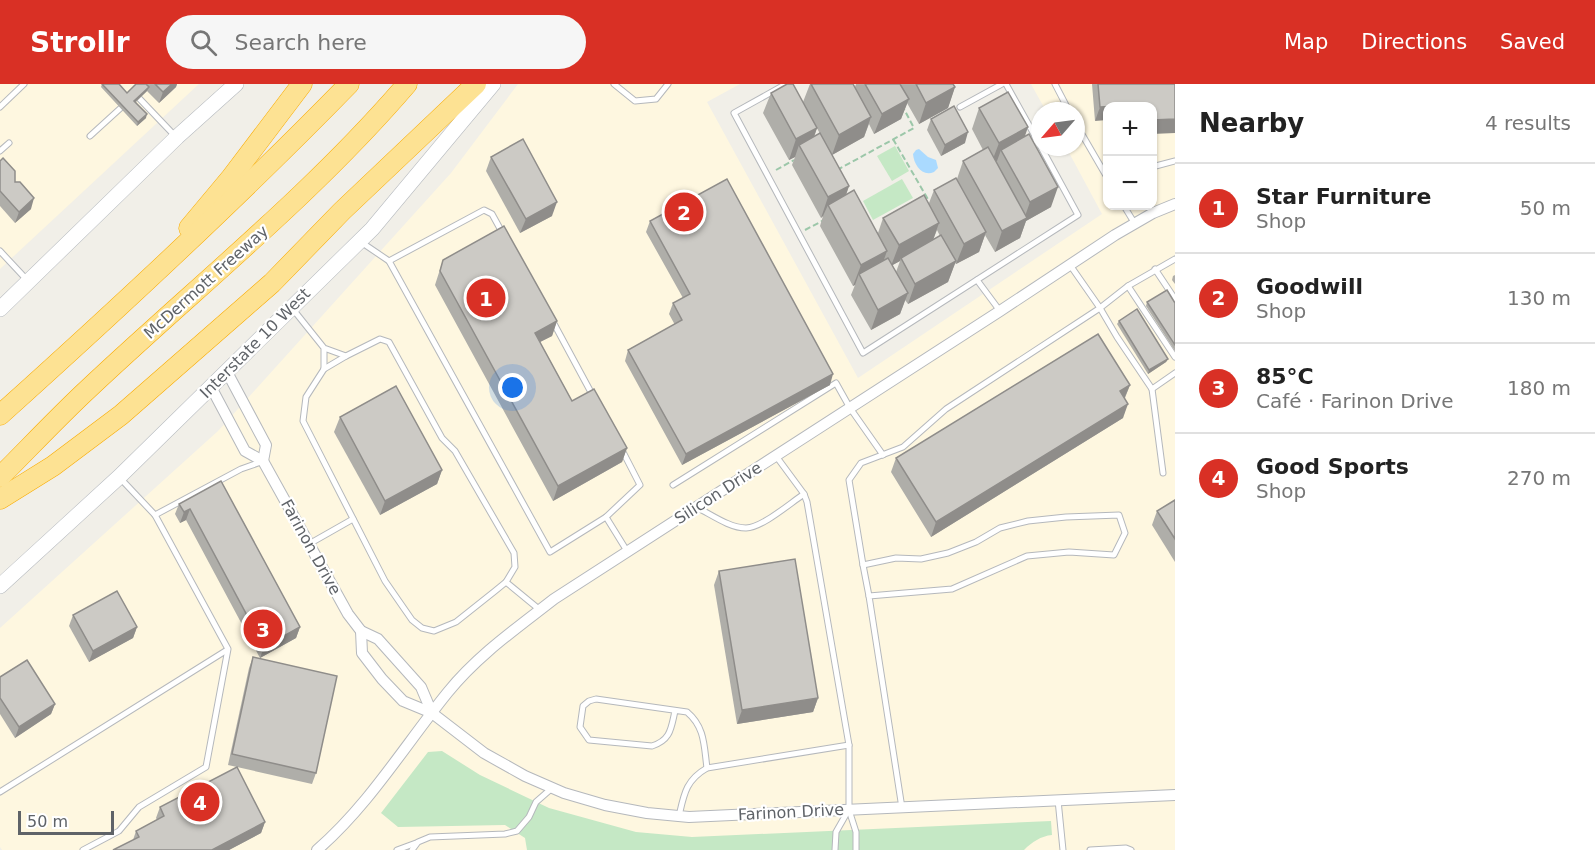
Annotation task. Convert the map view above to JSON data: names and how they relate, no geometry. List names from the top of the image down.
{
  "streets": {
    "highway": ["McDermott Freeway"],
    "main road": ["Interstate 10 West"],
    "street": ["Silicon Drive", "Farinon Drive"]
  },
  "crossings": [
    ["Interstate 10 West", "Farinon Drive"],
    ["Silicon Drive", "Farinon Drive"]
  ],
  "scale_bar": "50 m",
  "north": "bottom left",
  "page": {
    "header": "Strollr",
    "search": "Search here",
    "nav": ["Map", "Directions", "Saved"],
    "heading": ["Nearby", "4 results"],
    "map_buttons": ["+", "−"],
    "list": [
      {
        "mark": "1",
        "name": "Star Furniture",
        "note": "Shop",
        "value": "50 m"
      },
      {
        "mark": "2",
        "name": "Goodwill",
        "note": "Shop",
        "value": "130 m"
      },
      {
        "mark": "3",
        "name": "85°C",
        "note": "Café · Farinon Drive",
        "value": "180 m"
      },
      {
        "mark": "4",
        "name": "Good Sports",
        "note": "Shop",
        "value": "270 m"
      }
    ],
    "pins": [
      "2",
      "1",
      "3",
      "4"
    ],
    "scale": "50 m"
  }
}
